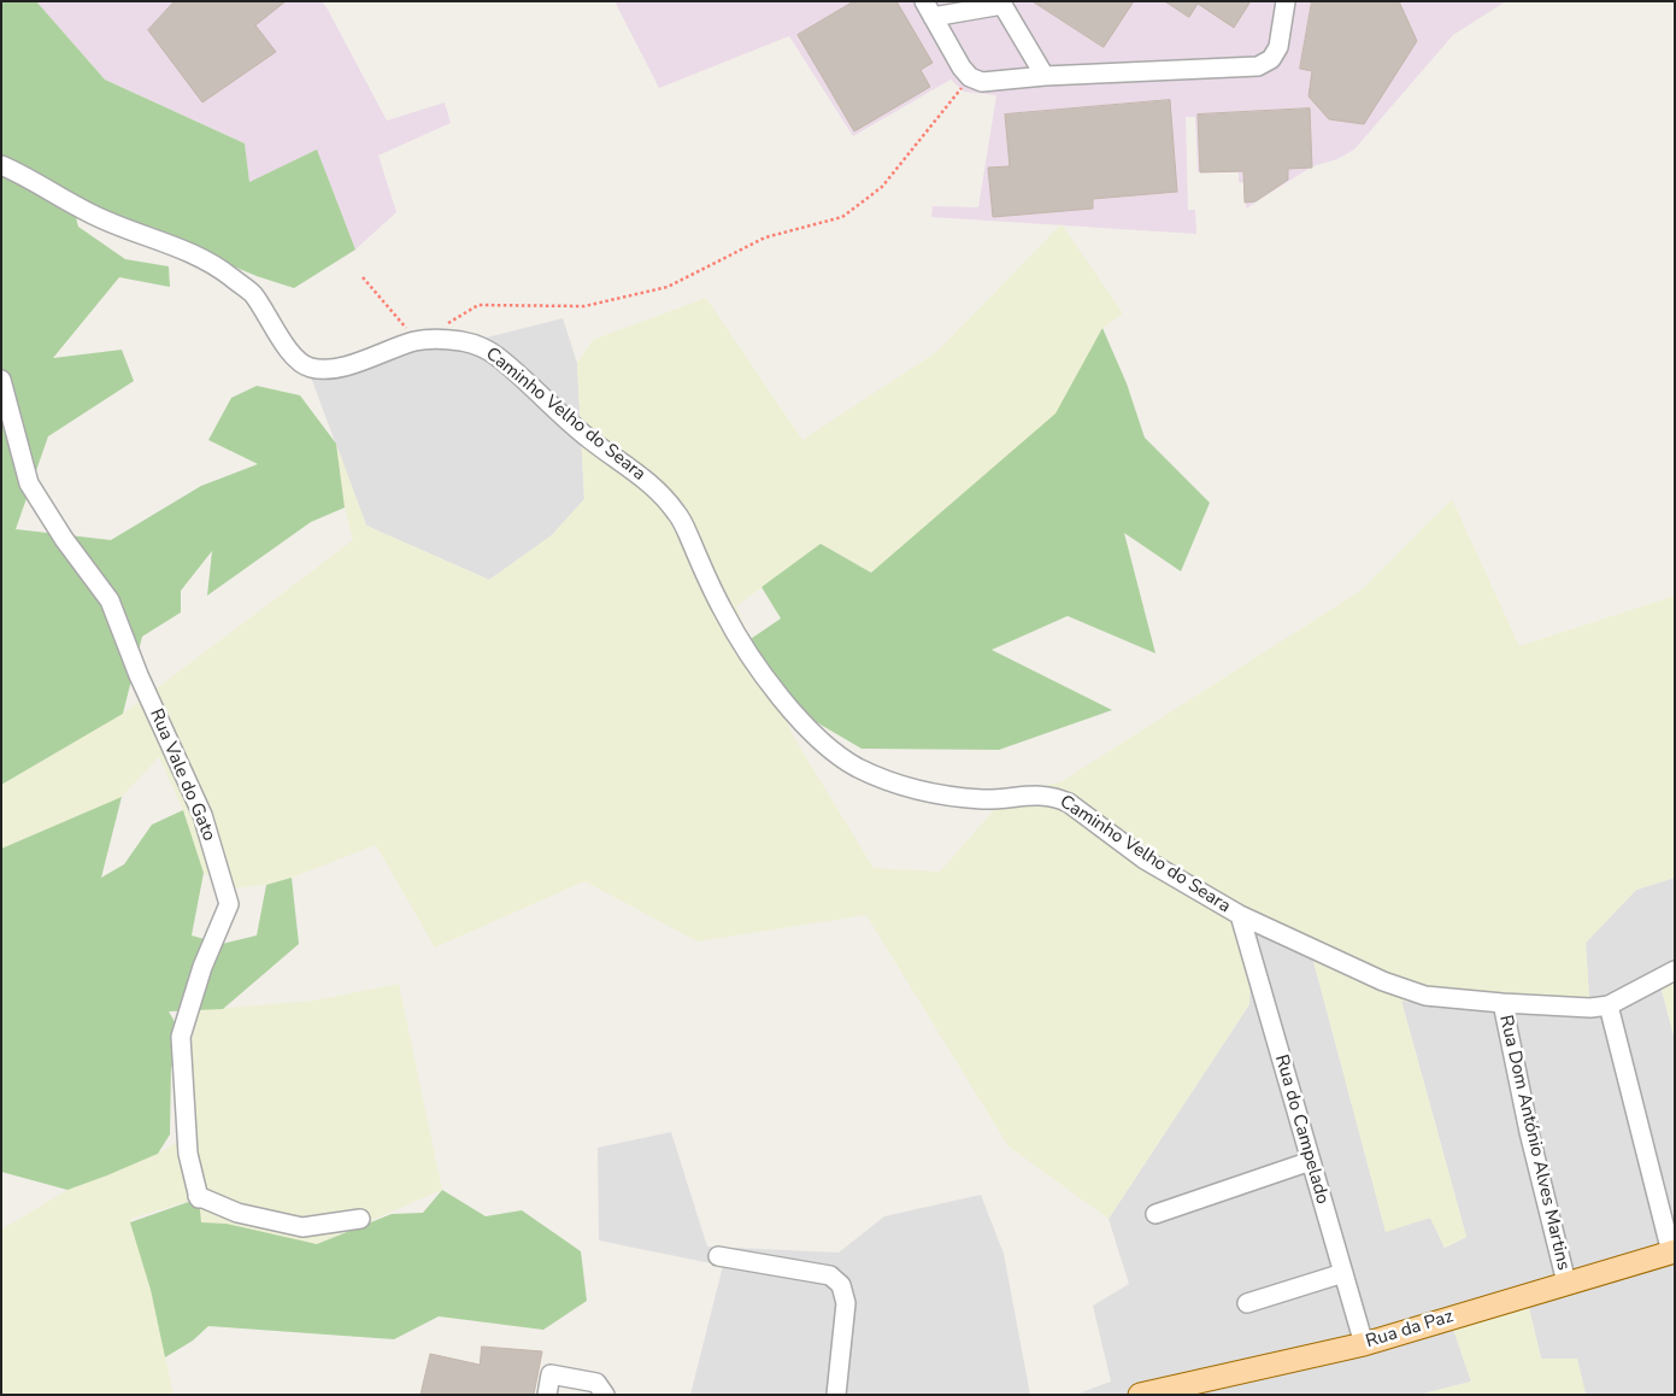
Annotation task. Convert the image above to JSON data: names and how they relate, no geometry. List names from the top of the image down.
{
  "streets": {
    "main road": ["Rua da Paz"],
    "street": [
      "Caminho Velho do Seara",
      "Rua Vale do Gato",
      "Rua do Campelado",
      "Rua Dom António Alves Martins"
    ]
  },
  "crossings": [
    ["Caminho Velho do Seara", "Rua do Campelado"],
    ["Caminho Velho do Seara", "Rua Dom António Alves Martins"],
    ["Rua do Campelado", "Rua da Paz"],
    ["Rua Dom António Alves Martins", "Rua da Paz"]
  ]
}
